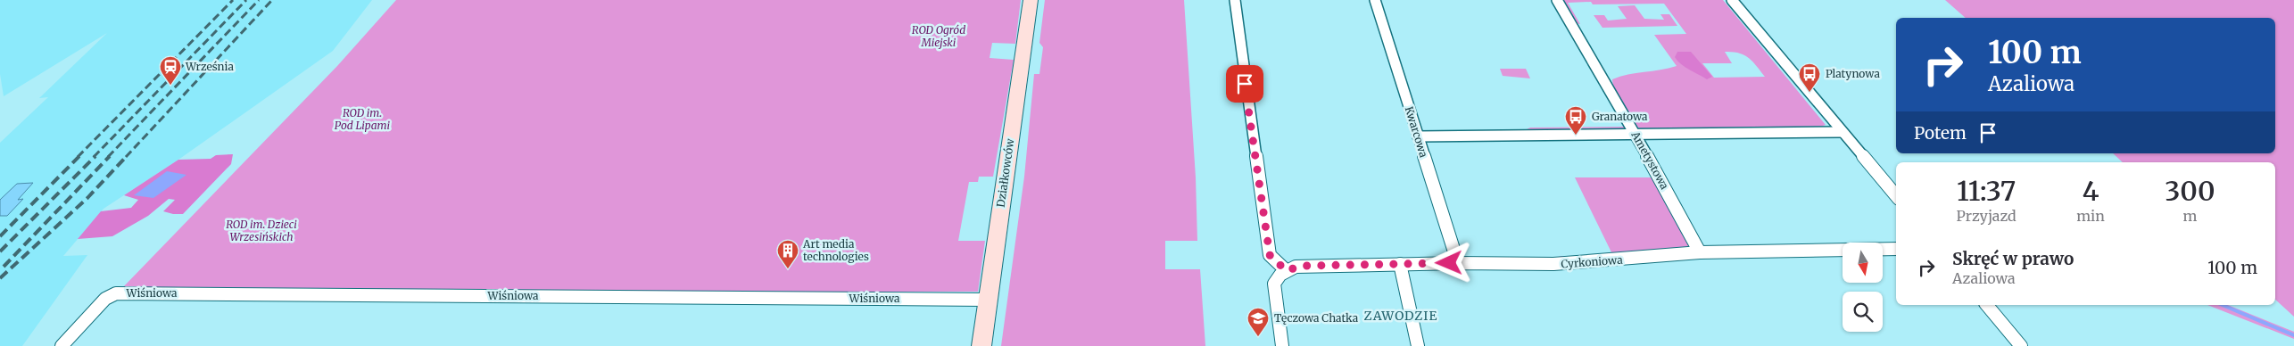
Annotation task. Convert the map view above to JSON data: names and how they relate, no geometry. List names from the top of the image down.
{
  "streets": {
    "street": [
      "Kwarcowa",
      "Ametystowa",
      "Działkowców",
      "Cyrkoniowa",
      "Wiśniowa"
    ]
  },
  "crossings": [
    ["Kwarcowa", "Cyrkoniowa"],
    ["Ametystowa", "Cyrkoniowa"],
    ["Działkowców", "Wiśniowa"]
  ],
  "districts": ["ZAWODZIE"],
  "parks": ["ROD Ogród Miejski", "ROD im. Pod Lipami", "ROD im. Dzieci Wrzesińskich"],
  "places": {
    "station": ["Września"],
    "bus stop": ["Platynowa", "Granatowa"],
    "building": ["Art media technologies"],
    "school or university": ["Tęczowa Chatka"]
  },
  "north": "bottom",
  "page": {
    "turn": ["100 m", "Azaliowa"],
    "then": "Potem",
    "eta": [
      "11:37",
      "Przyjazd",
      "4",
      "min",
      "300",
      "m"
    ],
    "list": [
      {
        "name": "Skręć w prawo",
        "note": "Azaliowa",
        "value": "100 m"
      }
    ]
  }
}
